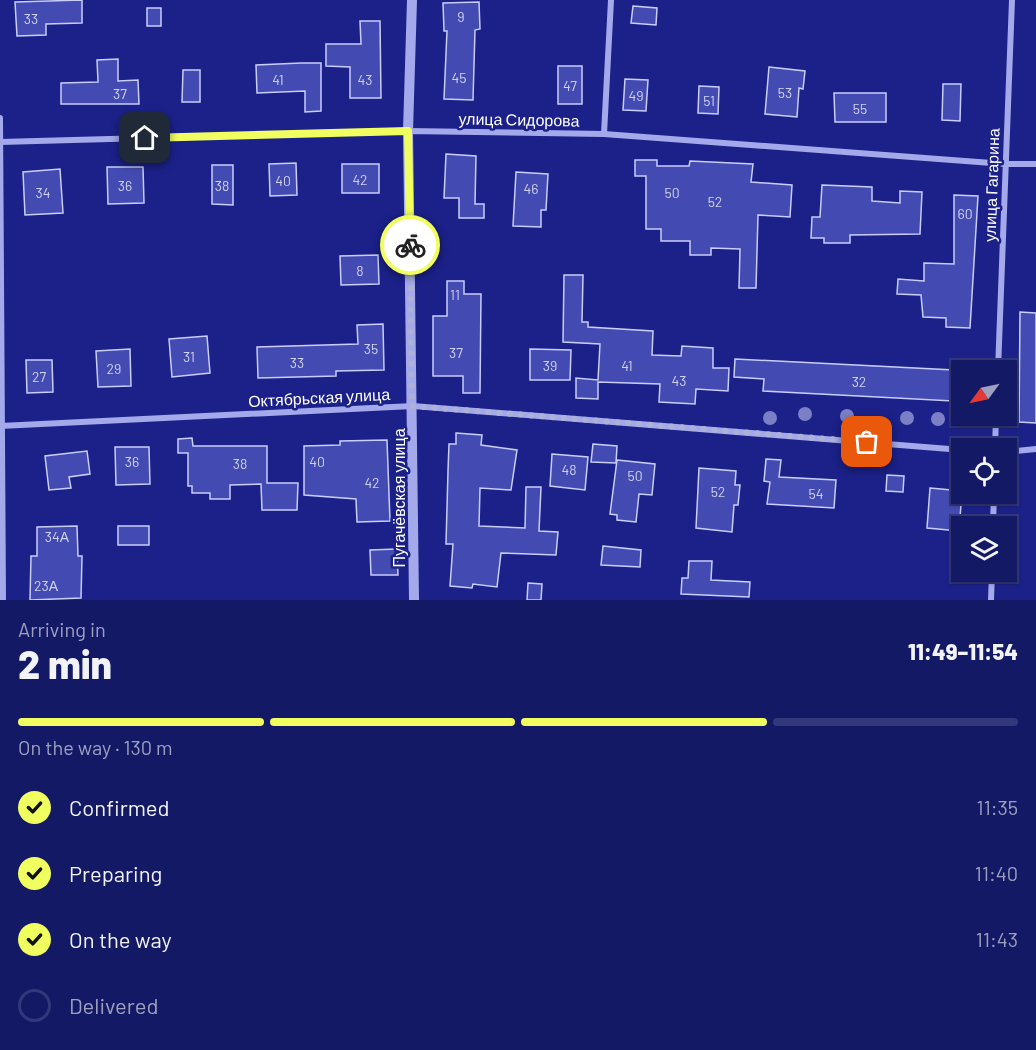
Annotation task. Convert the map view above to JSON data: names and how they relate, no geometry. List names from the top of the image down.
{
  "streets": {
    "street": [
      "улица Сидорова",
      "улица Гагарина",
      "Октябрьская улица",
      "Пугачёвская улица"
    ]
  },
  "crossings": [
    ["улица Сидорова", "улица Гагарина"],
    ["улица Сидорова", "Пугачёвская улица"],
    ["Октябрьская улица", "Пугачёвская улица"]
  ],
  "house_numbers": [
    "9",
    "33",
    "45",
    "41",
    "43",
    "47",
    "53",
    "37",
    "49",
    "51",
    "55",
    "42",
    "40",
    "36",
    "38",
    "46",
    "34",
    "50",
    "52",
    "60",
    "8",
    "11",
    "35",
    "37",
    "31",
    "33",
    "39",
    "41",
    "29",
    "27",
    "43",
    "32",
    "36",
    "40",
    "38",
    "48",
    "50",
    "42",
    "52",
    "54",
    "34А",
    "23А"
  ],
  "north": "bottom left",
  "page": {
    "heading": ["2 min", "Arriving in", "11:49–11:54"],
    "bar": "On the way · 130 m",
    "list": [
      ["Confirmed", "11:35"],
      ["Preparing", "11:40"],
      ["On the way", "11:43"],
      "Delivered"
    ]
  }
}
